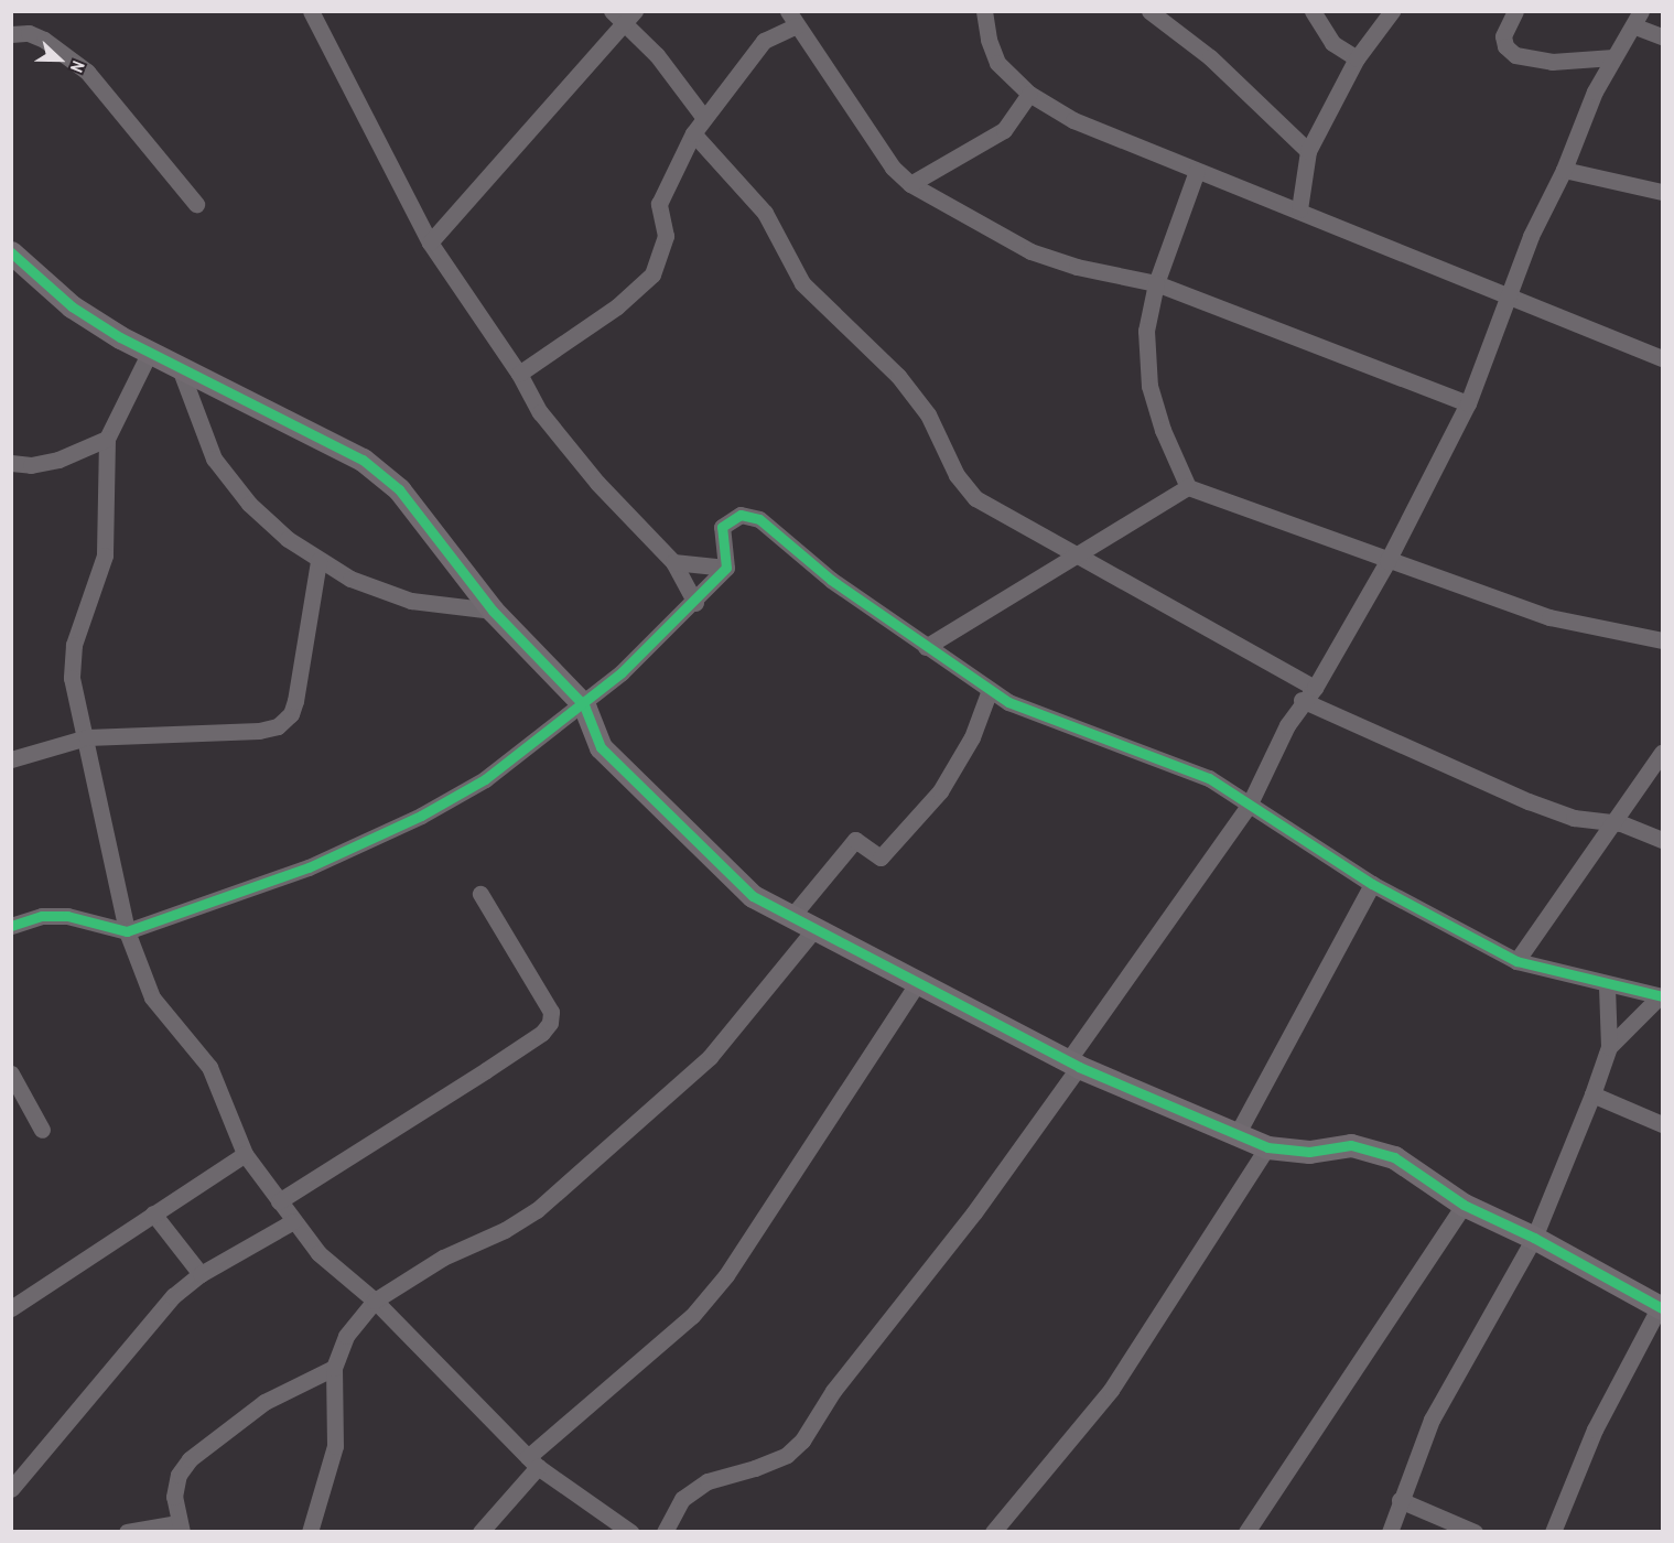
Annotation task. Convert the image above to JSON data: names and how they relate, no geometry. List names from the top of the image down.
{
  "north": "right"
}
